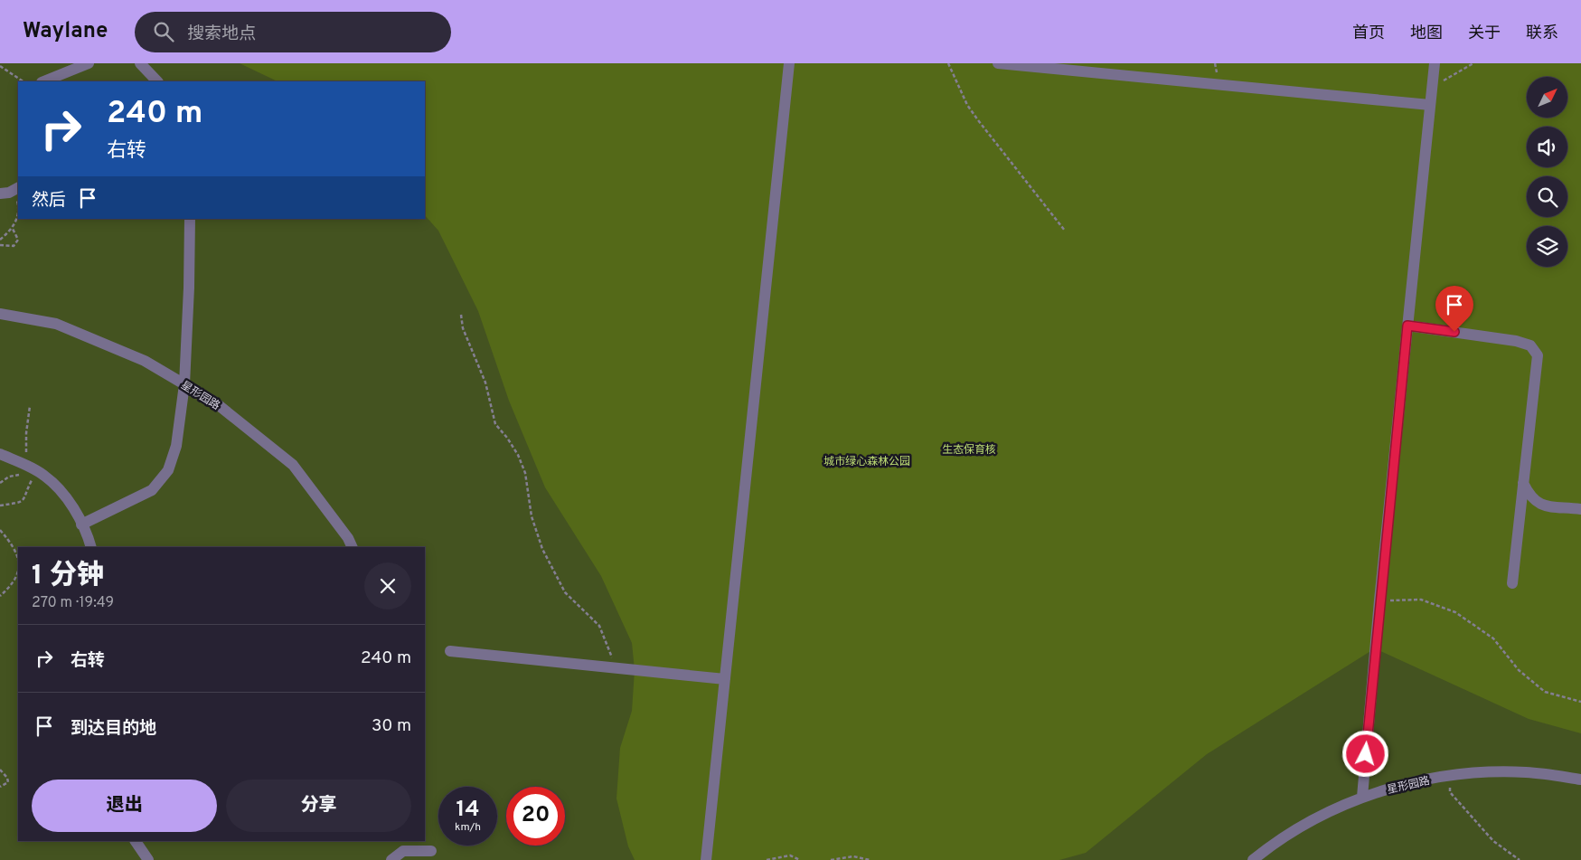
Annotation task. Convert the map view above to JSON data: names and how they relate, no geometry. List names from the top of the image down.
{
  "streets": {
    "street": ["星形园路"]
  },
  "parks": ["生态保育核", "城市绿心森林公园"],
  "north": "top right",
  "page": {
    "header": "Waylane",
    "search": "搜索地点",
    "nav": [
      "首页",
      "地图",
      "关于",
      "联系"
    ],
    "turn": ["240 m", "右转"],
    "then": "然后",
    "heading": ["1 分钟", "270 m · 19:49"],
    "list": [
      {
        "name": "右转",
        "value": "240 m"
      },
      {
        "name": "到达目的地",
        "value": "30 m"
      }
    ],
    "buttons": ["退出", "分享"],
    "speed": "14 km/h",
    "limit": "20"
  }
}
